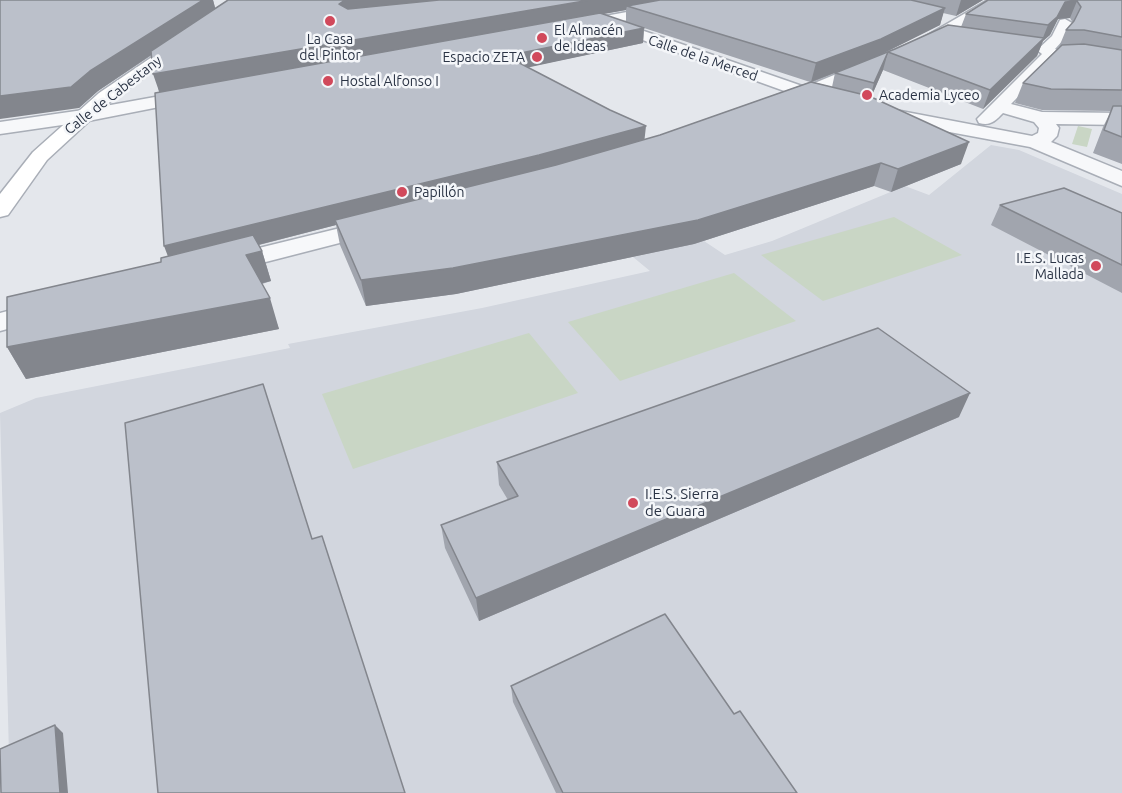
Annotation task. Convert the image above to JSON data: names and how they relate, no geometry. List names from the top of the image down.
{
  "streets": {
    "street": ["Calle de la Merced", "Calle de Cabestany"]
  },
  "places": [
    "La Casa del Pintor",
    "El Almacén de Ideas",
    "Espacio ZETA",
    "Hostal Alfonso I",
    "Academia Lyceo",
    "Papillón",
    "I.E.S. Lucas Mallada",
    "I.E.S. Sierra de Guara"
  ]
}
